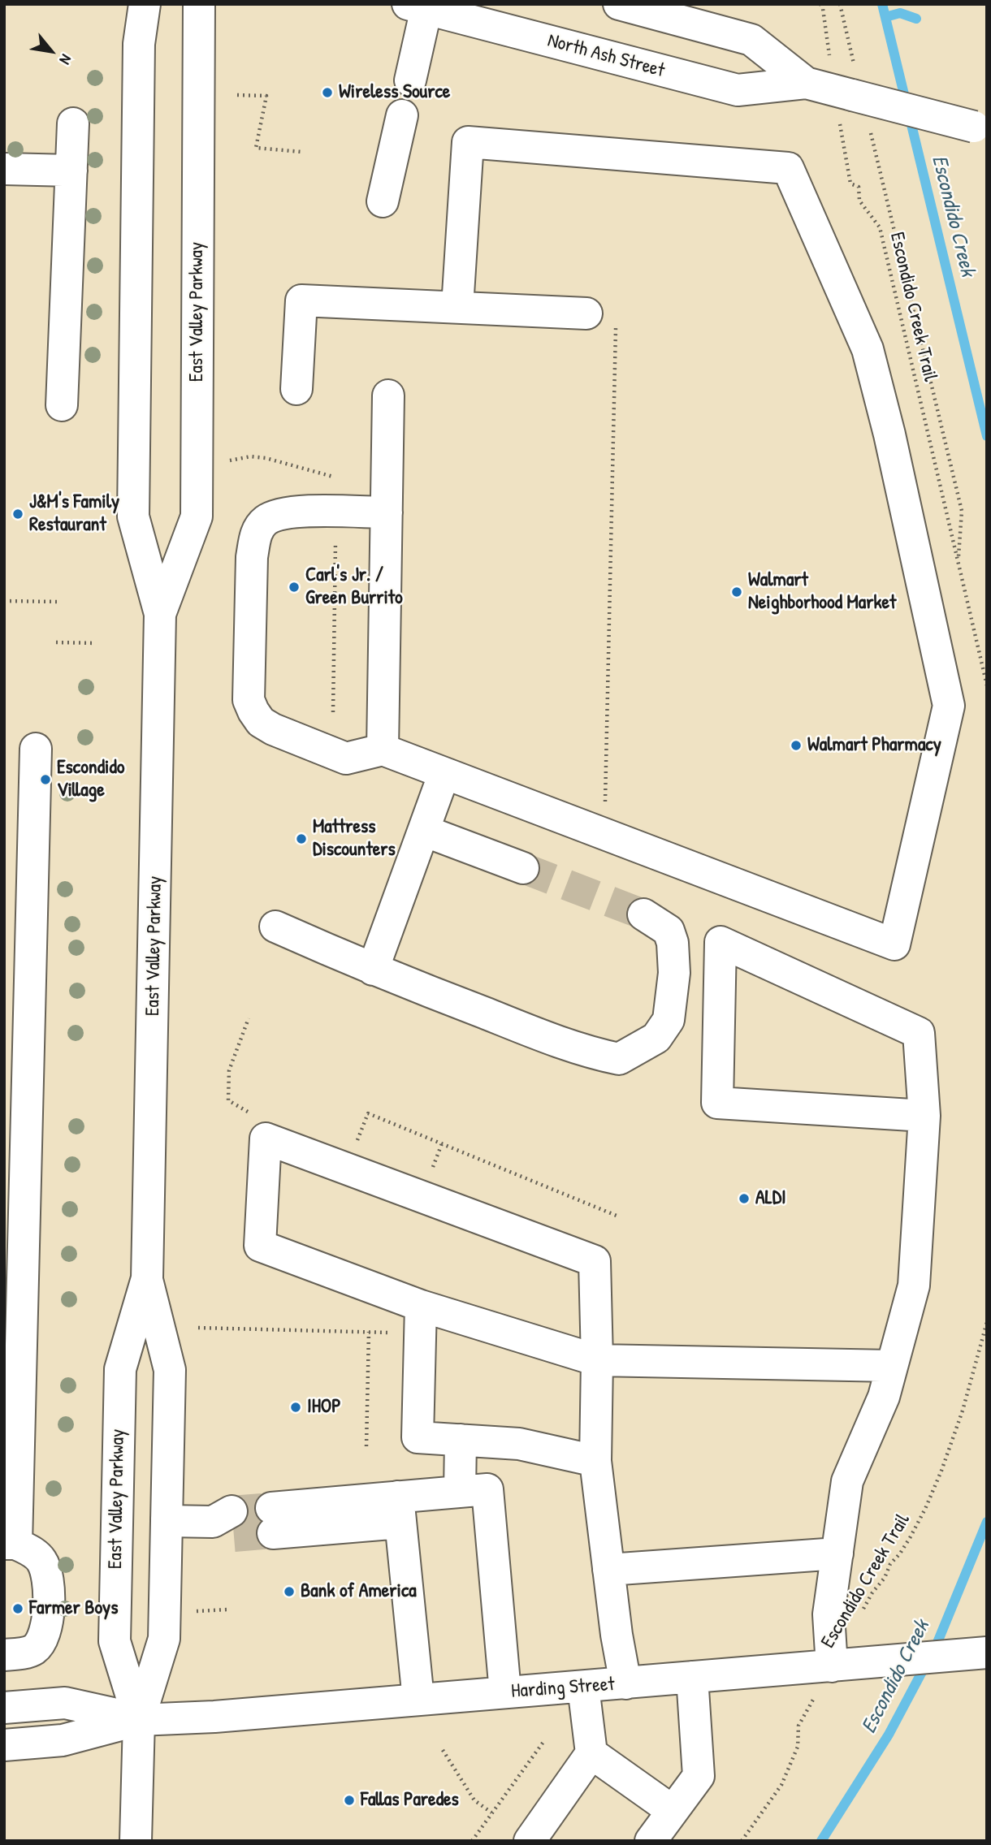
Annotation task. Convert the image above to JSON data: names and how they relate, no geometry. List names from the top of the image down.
{
  "streets": {
    "main road": ["North Ash Street", "East Valley Parkway", "Harding Street"],
    "path": ["Escondido Creek Trail"]
  },
  "crossings": [
    ["North Ash Street", "Escondido Creek Trail"],
    ["Escondido Creek Trail", "Harding Street"],
    ["East Valley Parkway", "Harding Street"]
  ],
  "water": ["Escondido Creek"],
  "places": [
    "Wireless Source",
    "J&M's Family Restaurant",
    "Carl's Jr. / Green Burrito",
    "Walmart Neighborhood Market",
    "Walmart Pharmacy",
    "Escondido Village",
    "Mattress Discounters",
    "ALDI",
    "IHOP",
    "Bank of America",
    "Farmer Boys",
    "Fallas Paredes"
  ],
  "north": "bottom right"
}
